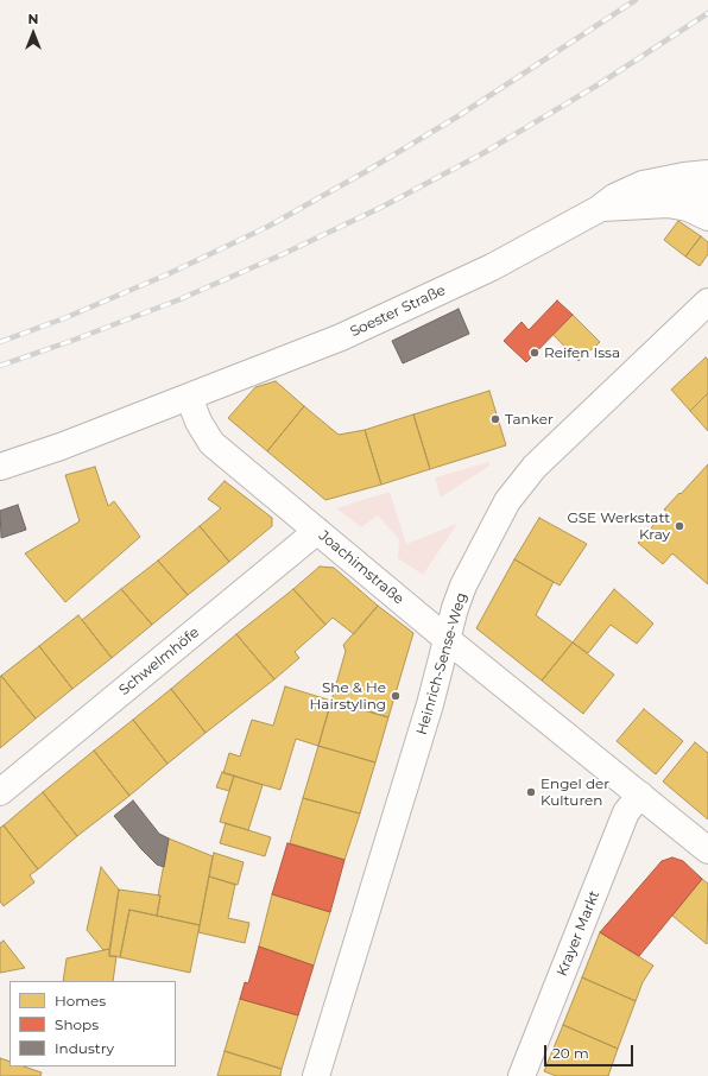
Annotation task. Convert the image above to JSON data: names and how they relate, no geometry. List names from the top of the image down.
{
  "streets": {
    "street": [
      "Soester Straße",
      "Joachimstraße",
      "Schwelmhöfe",
      "Heinrich-Sense-Weg",
      "Krayer Markt"
    ]
  },
  "crossings": [
    ["Soester Straße", "Joachimstraße"],
    ["Joachimstraße", "Schwelmhöfe"],
    ["Joachimstraße", "Heinrich-Sense-Weg"],
    ["Joachimstraße", "Krayer Markt"]
  ],
  "places": [
    "Reifen Issa",
    "Tanker",
    "GSE Werkstatt Kray",
    "She & He Hairstyling",
    "Engel der Kulturen"
  ],
  "legend": ["Homes", "Shops", "Industry"],
  "scale_bar": "20 m",
  "north": "top"
}
